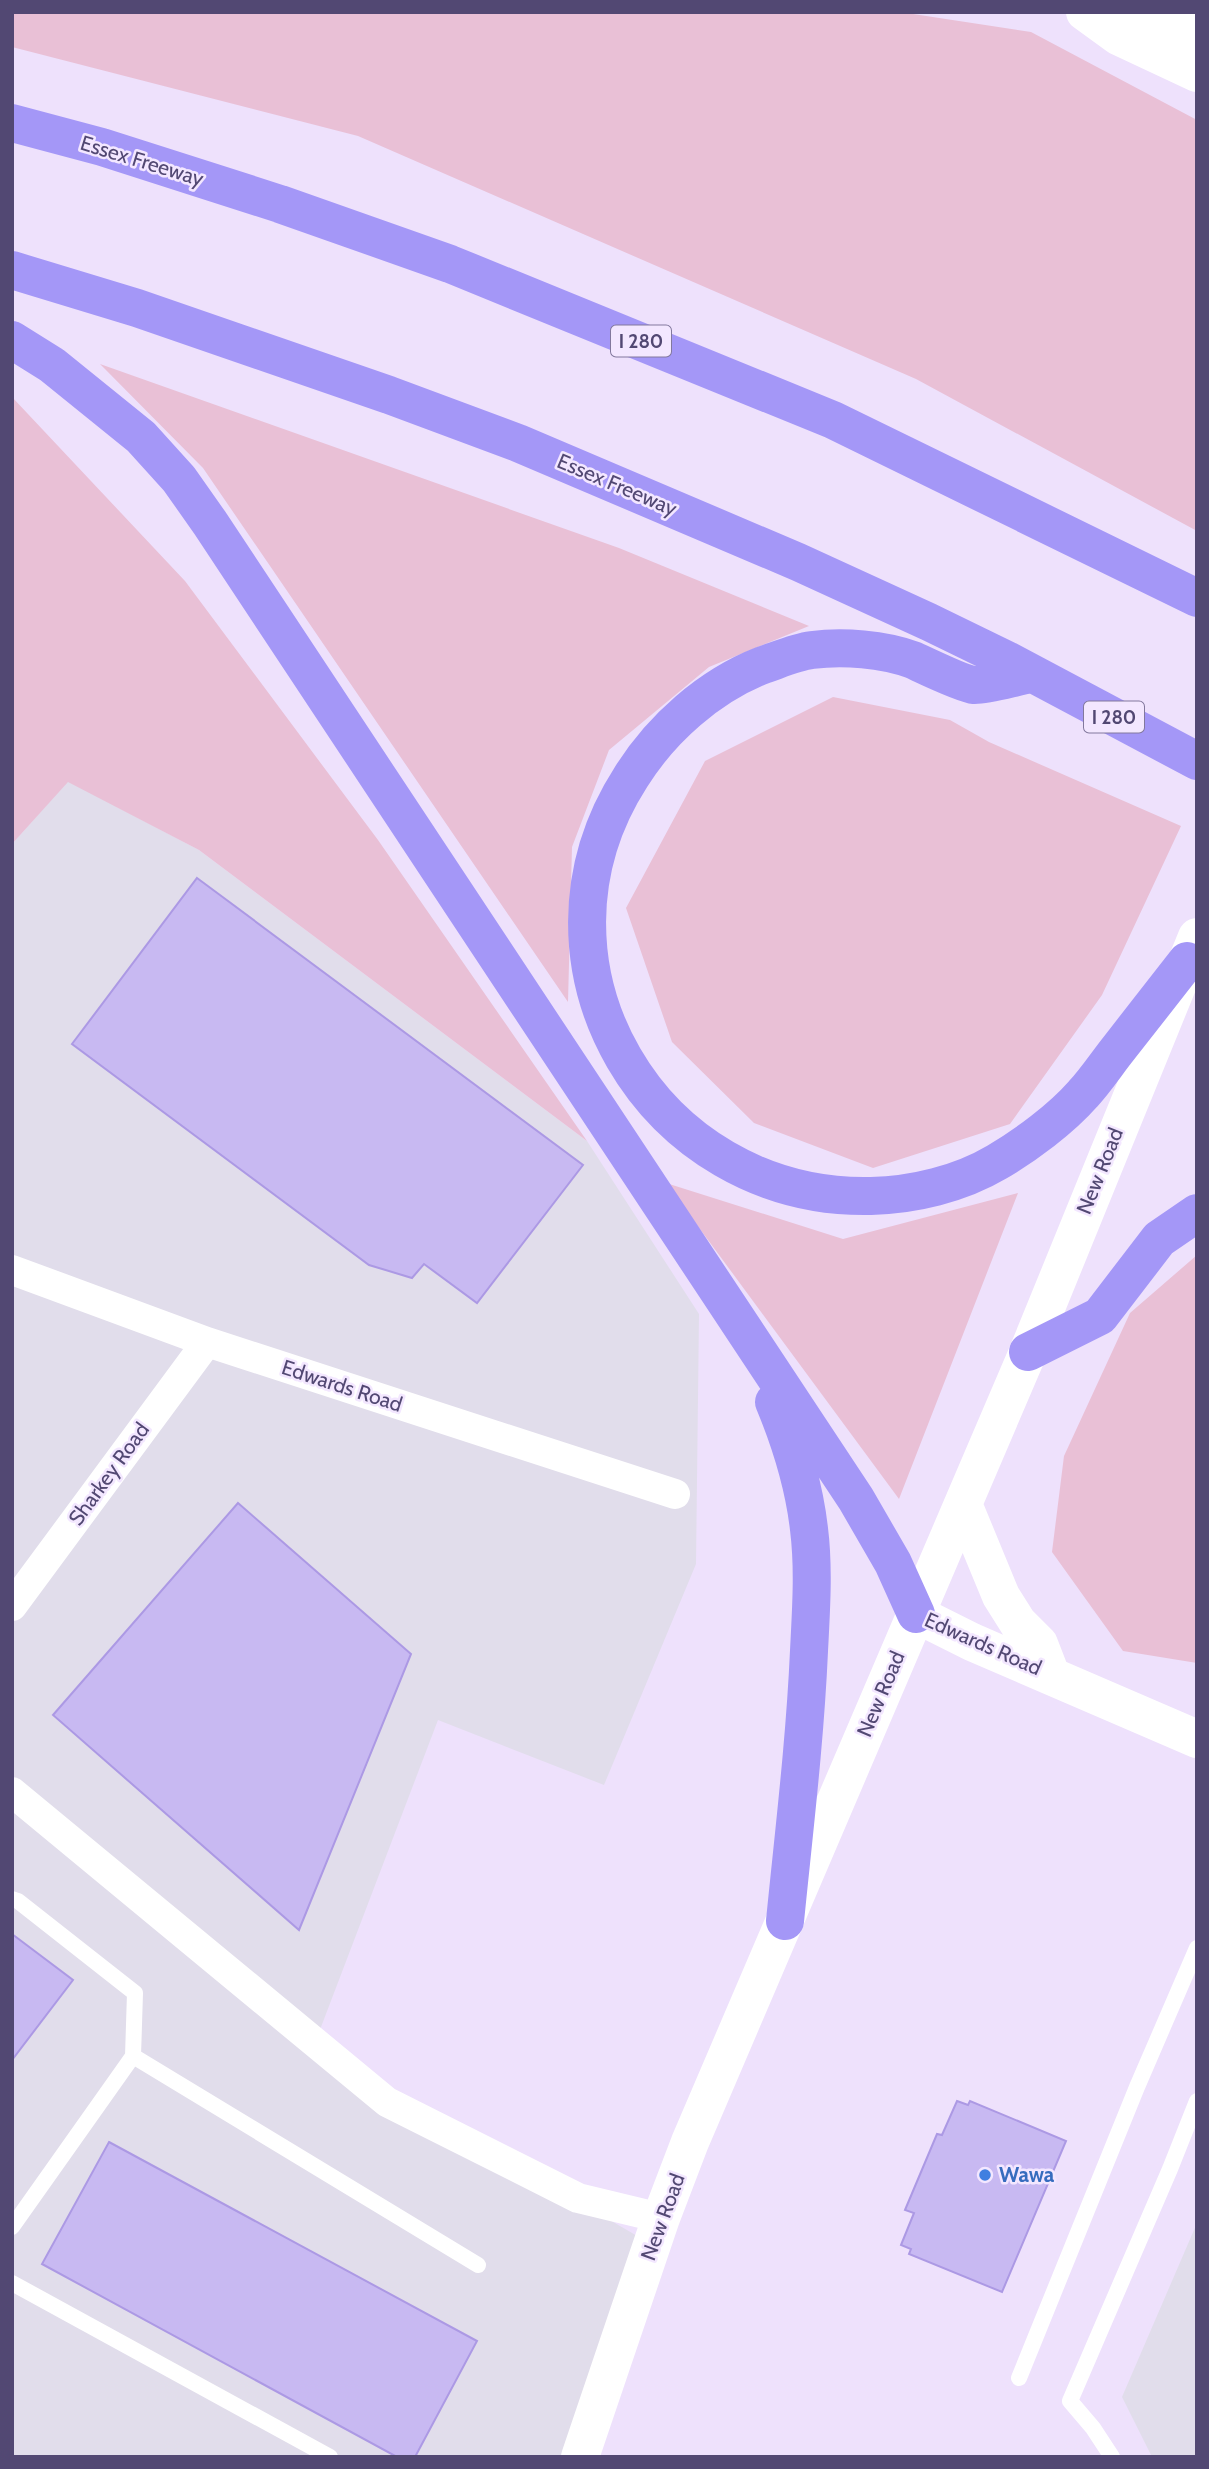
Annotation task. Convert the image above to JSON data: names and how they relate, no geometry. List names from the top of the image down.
{
  "streets": {
    "highway": ["Essex Freeway", "I 280"],
    "main road": ["New Road", "Edwards Road"],
    "street": ["Sharkey Road"]
  },
  "crossings": [
    ["New Road", "Edwards Road"],
    ["Edwards Road", "Sharkey Road"]
  ],
  "places": ["Wawa"]
}
